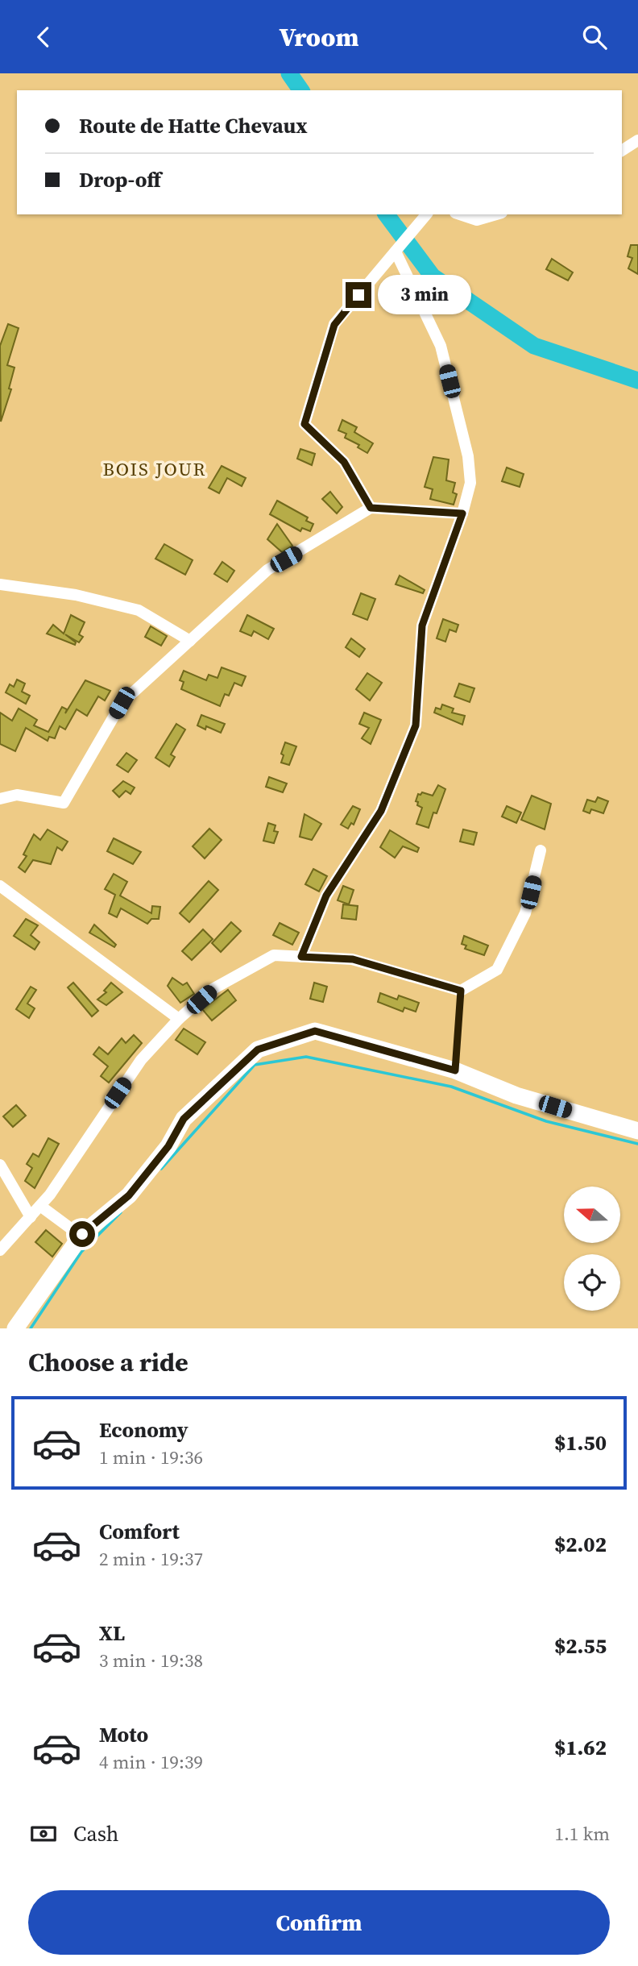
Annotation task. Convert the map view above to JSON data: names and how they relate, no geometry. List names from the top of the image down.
{
  "districts": ["BOIS JOUR"],
  "north": "left",
  "page": {
    "header": "Vroom",
    "banner": ["Route de Hatte Chevaux", "Drop-off"],
    "bubble": "3 min",
    "heading": "Choose a ride",
    "list": [
      {
        "name": "Economy",
        "note": "1 min · 19:36",
        "value": "$1.50"
      },
      {
        "name": "Comfort",
        "note": "2 min · 19:37",
        "value": "$2.02"
      },
      {
        "name": "XL",
        "note": "3 min · 19:38",
        "value": "$2.55"
      },
      {
        "name": "Moto",
        "note": "4 min · 19:39",
        "value": "$1.62"
      }
    ],
    "pay": ["Cash", "1.1 km"],
    "buttons": "Confirm"
  }
}
